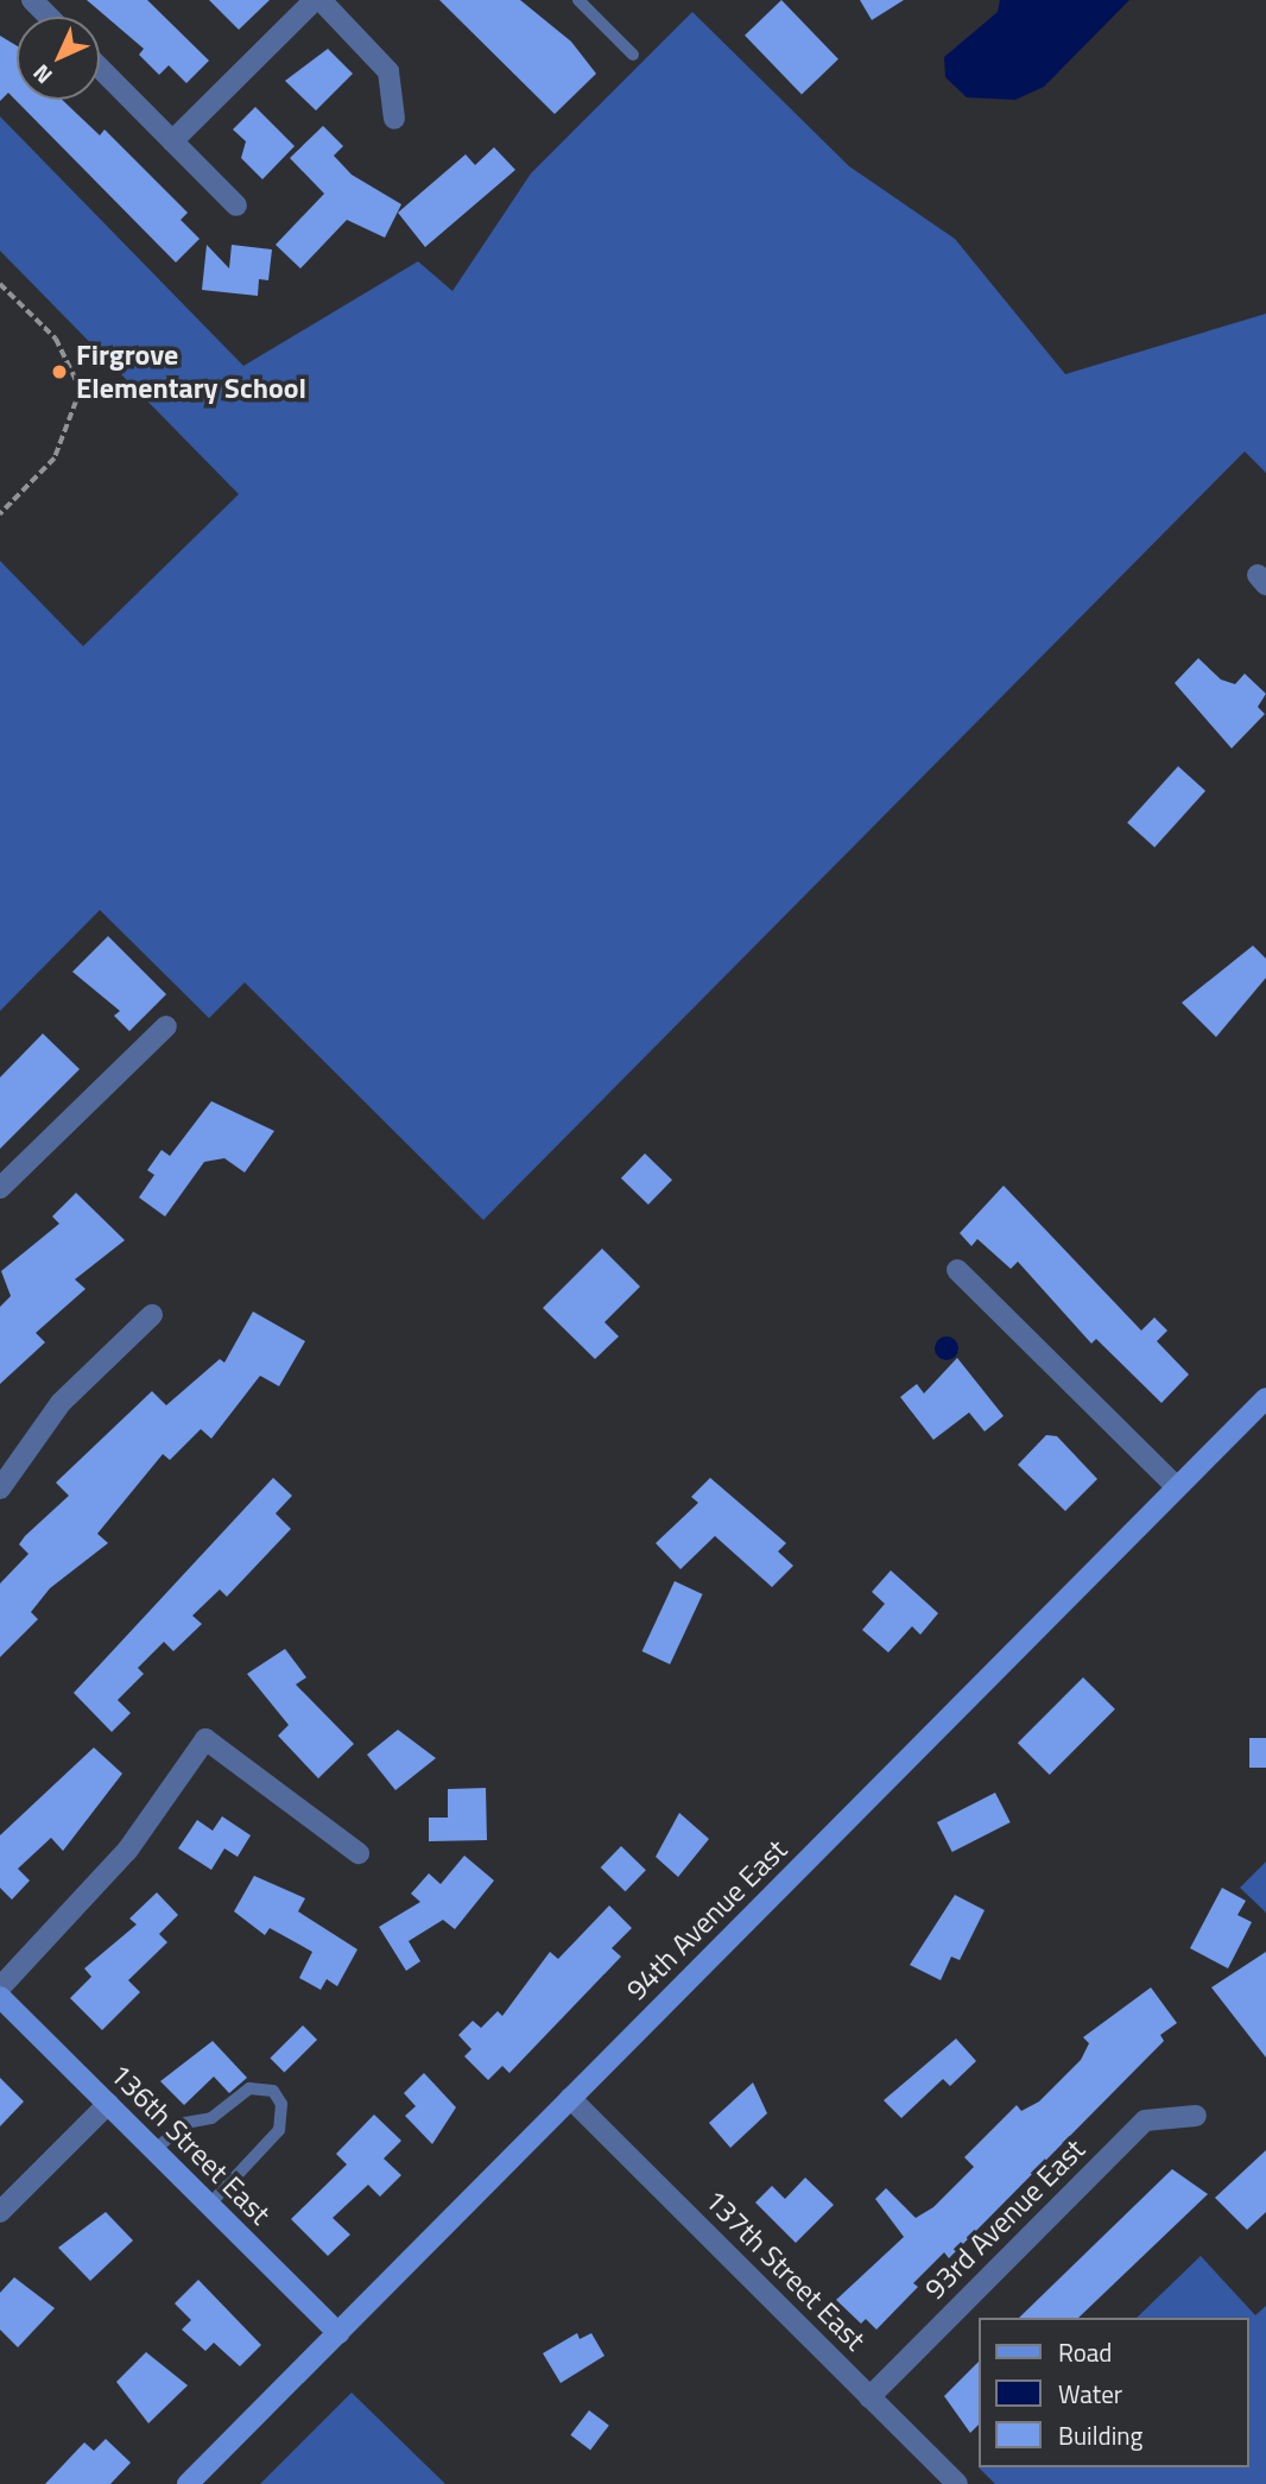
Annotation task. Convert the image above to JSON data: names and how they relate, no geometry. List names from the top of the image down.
{
  "streets": {
    "main road": ["94th Avenue East", "136th Street East"],
    "street": ["93rd Avenue East", "137th Street East"]
  },
  "crossings": [
    ["94th Avenue East", "136th Street East"],
    ["94th Avenue East", "137th Street East"],
    ["93rd Avenue East", "137th Street East"]
  ],
  "places": ["Firgrove Elementary School"],
  "legend": ["Road", "Water", "Building"],
  "north": "bottom left"
}
